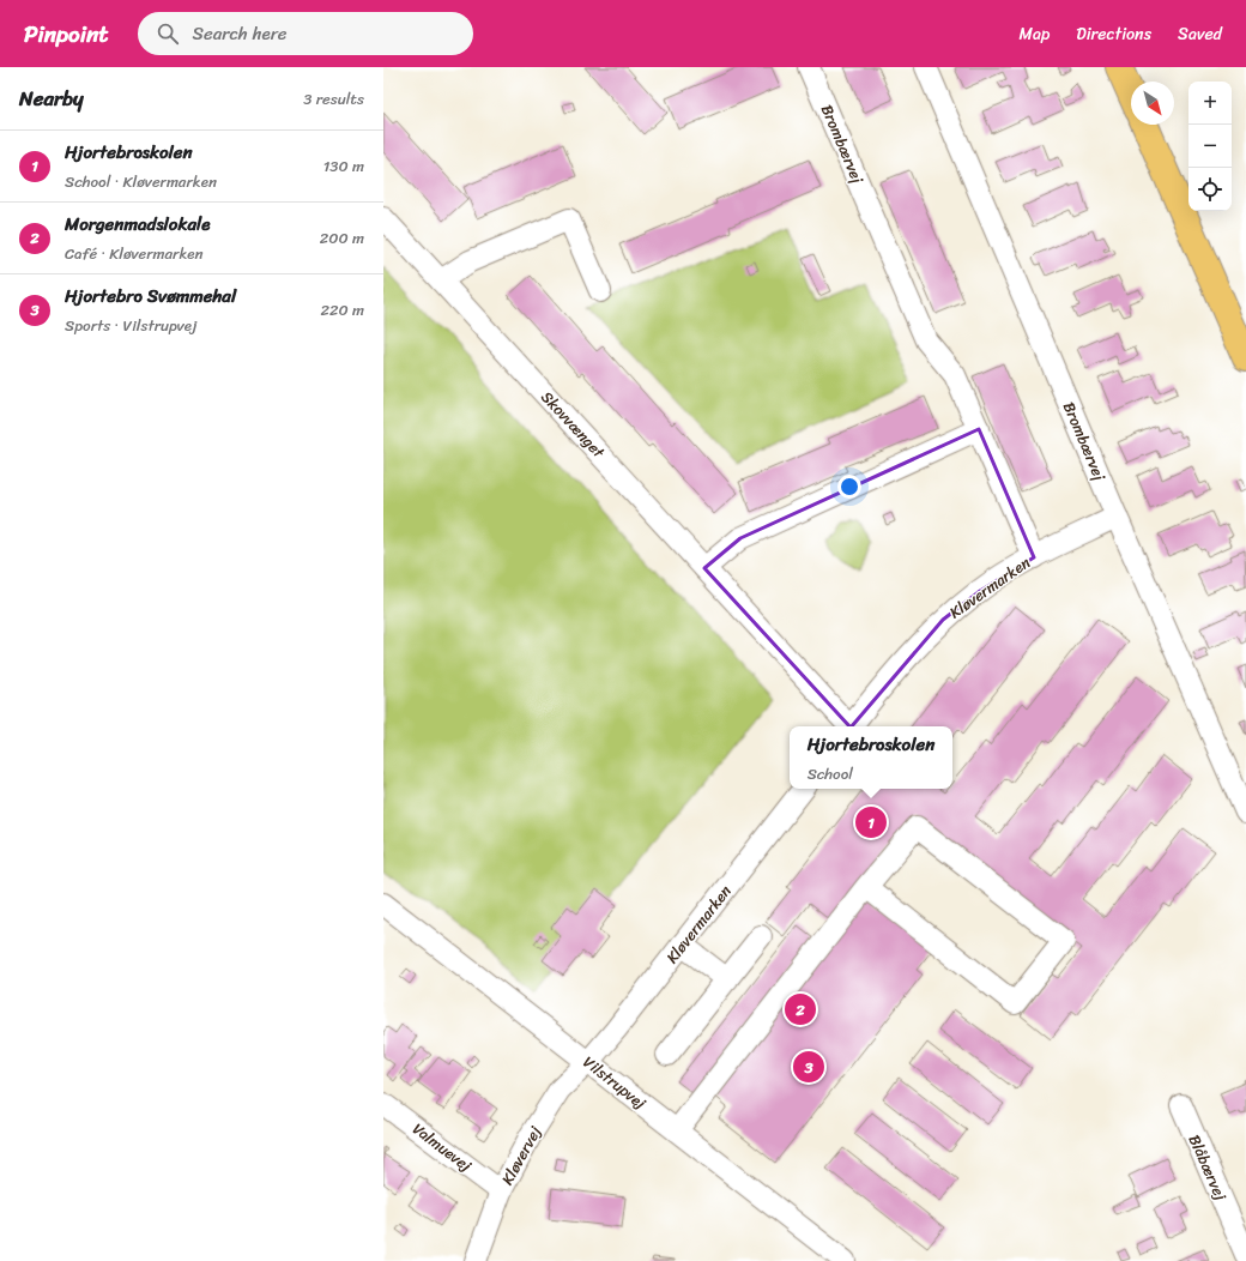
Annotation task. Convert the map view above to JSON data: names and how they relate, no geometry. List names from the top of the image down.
{
  "streets": {
    "street": [
      "Brombærvej",
      "Skovvænget",
      "Kløvermarken",
      "Vilstrupvej",
      "Valmuevej",
      "Kløvervej",
      "Blåbærvej"
    ]
  },
  "crossings": [
    ["Brombærvej", "Kløvermarken"],
    ["Kløvermarken", "Vilstrupvej"],
    ["Kløvermarken", "Kløvervej"],
    ["Vilstrupvej", "Kløvervej"],
    ["Valmuevej", "Kløvervej"]
  ],
  "north": "bottom right",
  "page": {
    "header": "Pinpoint",
    "search": "Search here",
    "nav": ["Map", "Directions", "Saved"],
    "heading": ["Nearby", "3 results"],
    "map_buttons": ["+", "−"],
    "list": [
      {
        "mark": "1",
        "name": "Hjortebroskolen",
        "note": "School · Kløvermarken",
        "value": "130 m"
      },
      {
        "mark": "2",
        "name": "Morgenmadslokale",
        "note": "Café · Kløvermarken",
        "value": "200 m"
      },
      {
        "mark": "3",
        "name": "Hjortebro Svømmehal",
        "note": "Sports · Vilstrupvej",
        "value": "220 m"
      }
    ],
    "popup": ["Hjortebroskolen", "School"],
    "pins": ["1", "2", "3"]
  }
}
